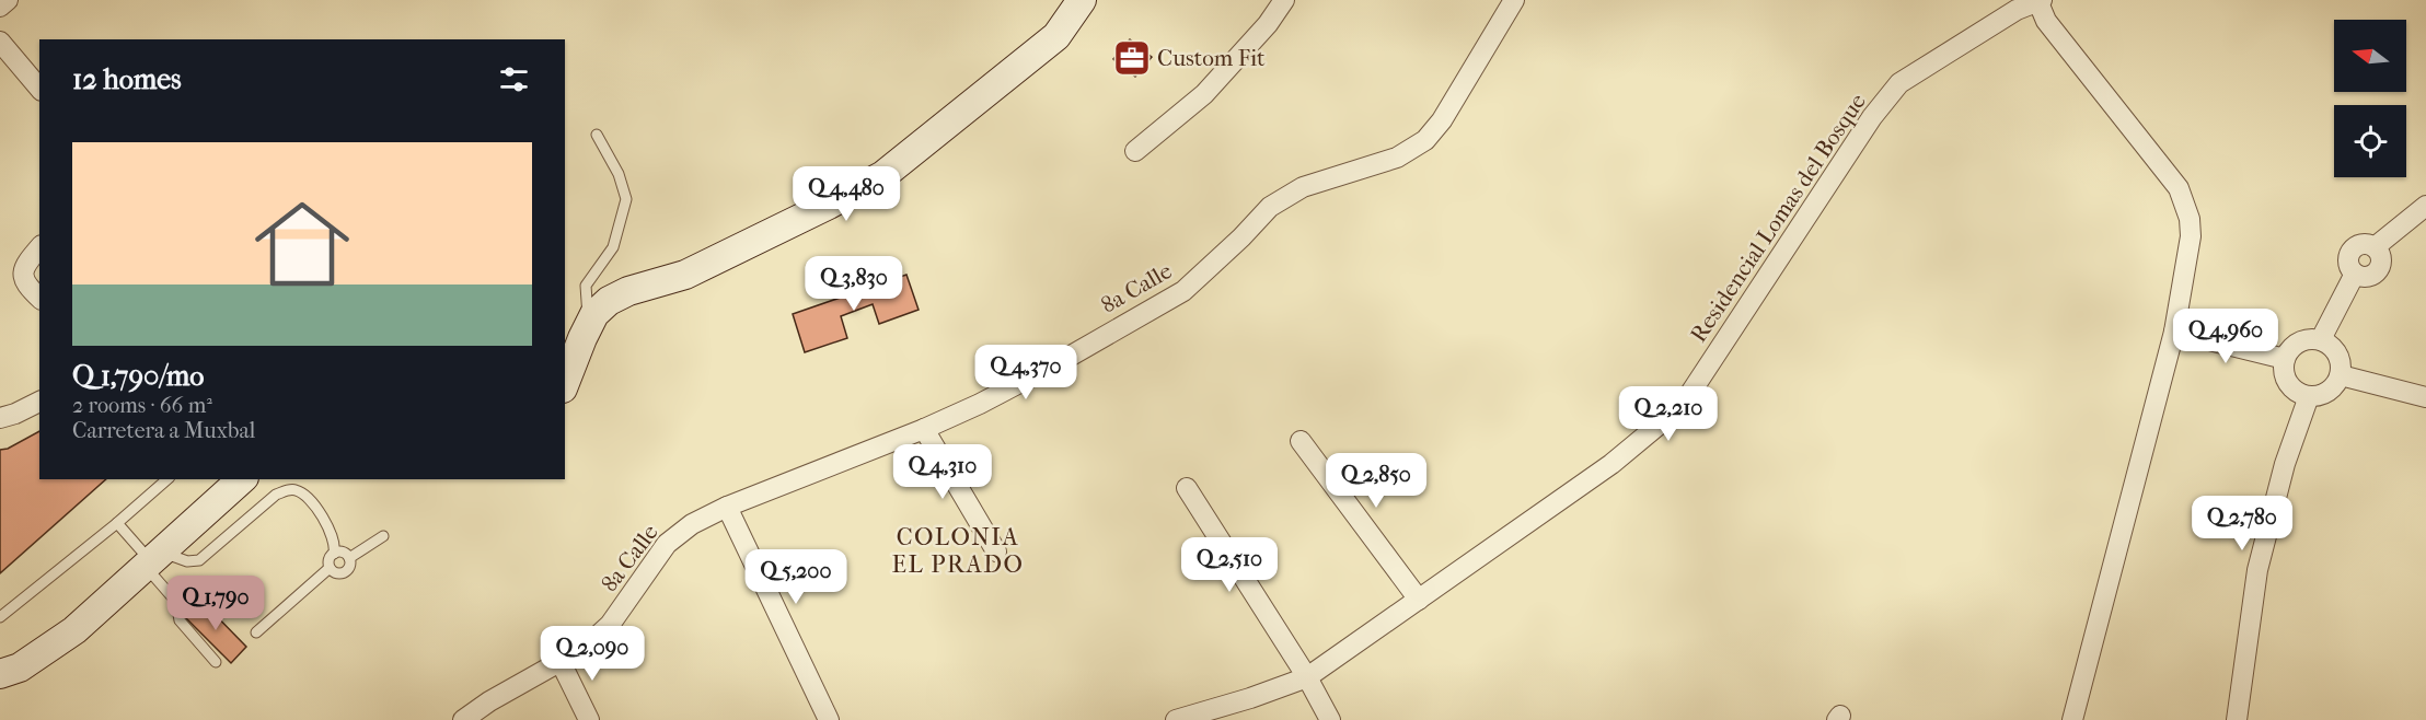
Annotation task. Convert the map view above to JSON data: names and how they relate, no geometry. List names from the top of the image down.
{
  "streets": {
    "street": ["Residencial Lomas del Bosque", "8a Calle"]
  },
  "districts": ["COLONIA EL PRADO"],
  "places": {
    "office": ["Custom Fit"]
  },
  "north": "left",
  "page": {
    "heading": "12 homes",
    "list": [
      {
        "name": "Q 1,790/mo",
        "note": "2 rooms · 66 m² · Carretera a Muxbal"
      }
    ],
    "price": [
      "Q 4,480",
      "Q 3,830",
      "Q 4,960",
      "Q 4,370",
      "Q 2,210",
      "Q 4,310",
      "Q 2,850",
      "Q 2,780",
      "Q 2,510",
      "Q 5,200",
      "Q 1,790",
      "Q 2,090"
    ]
  }
}
